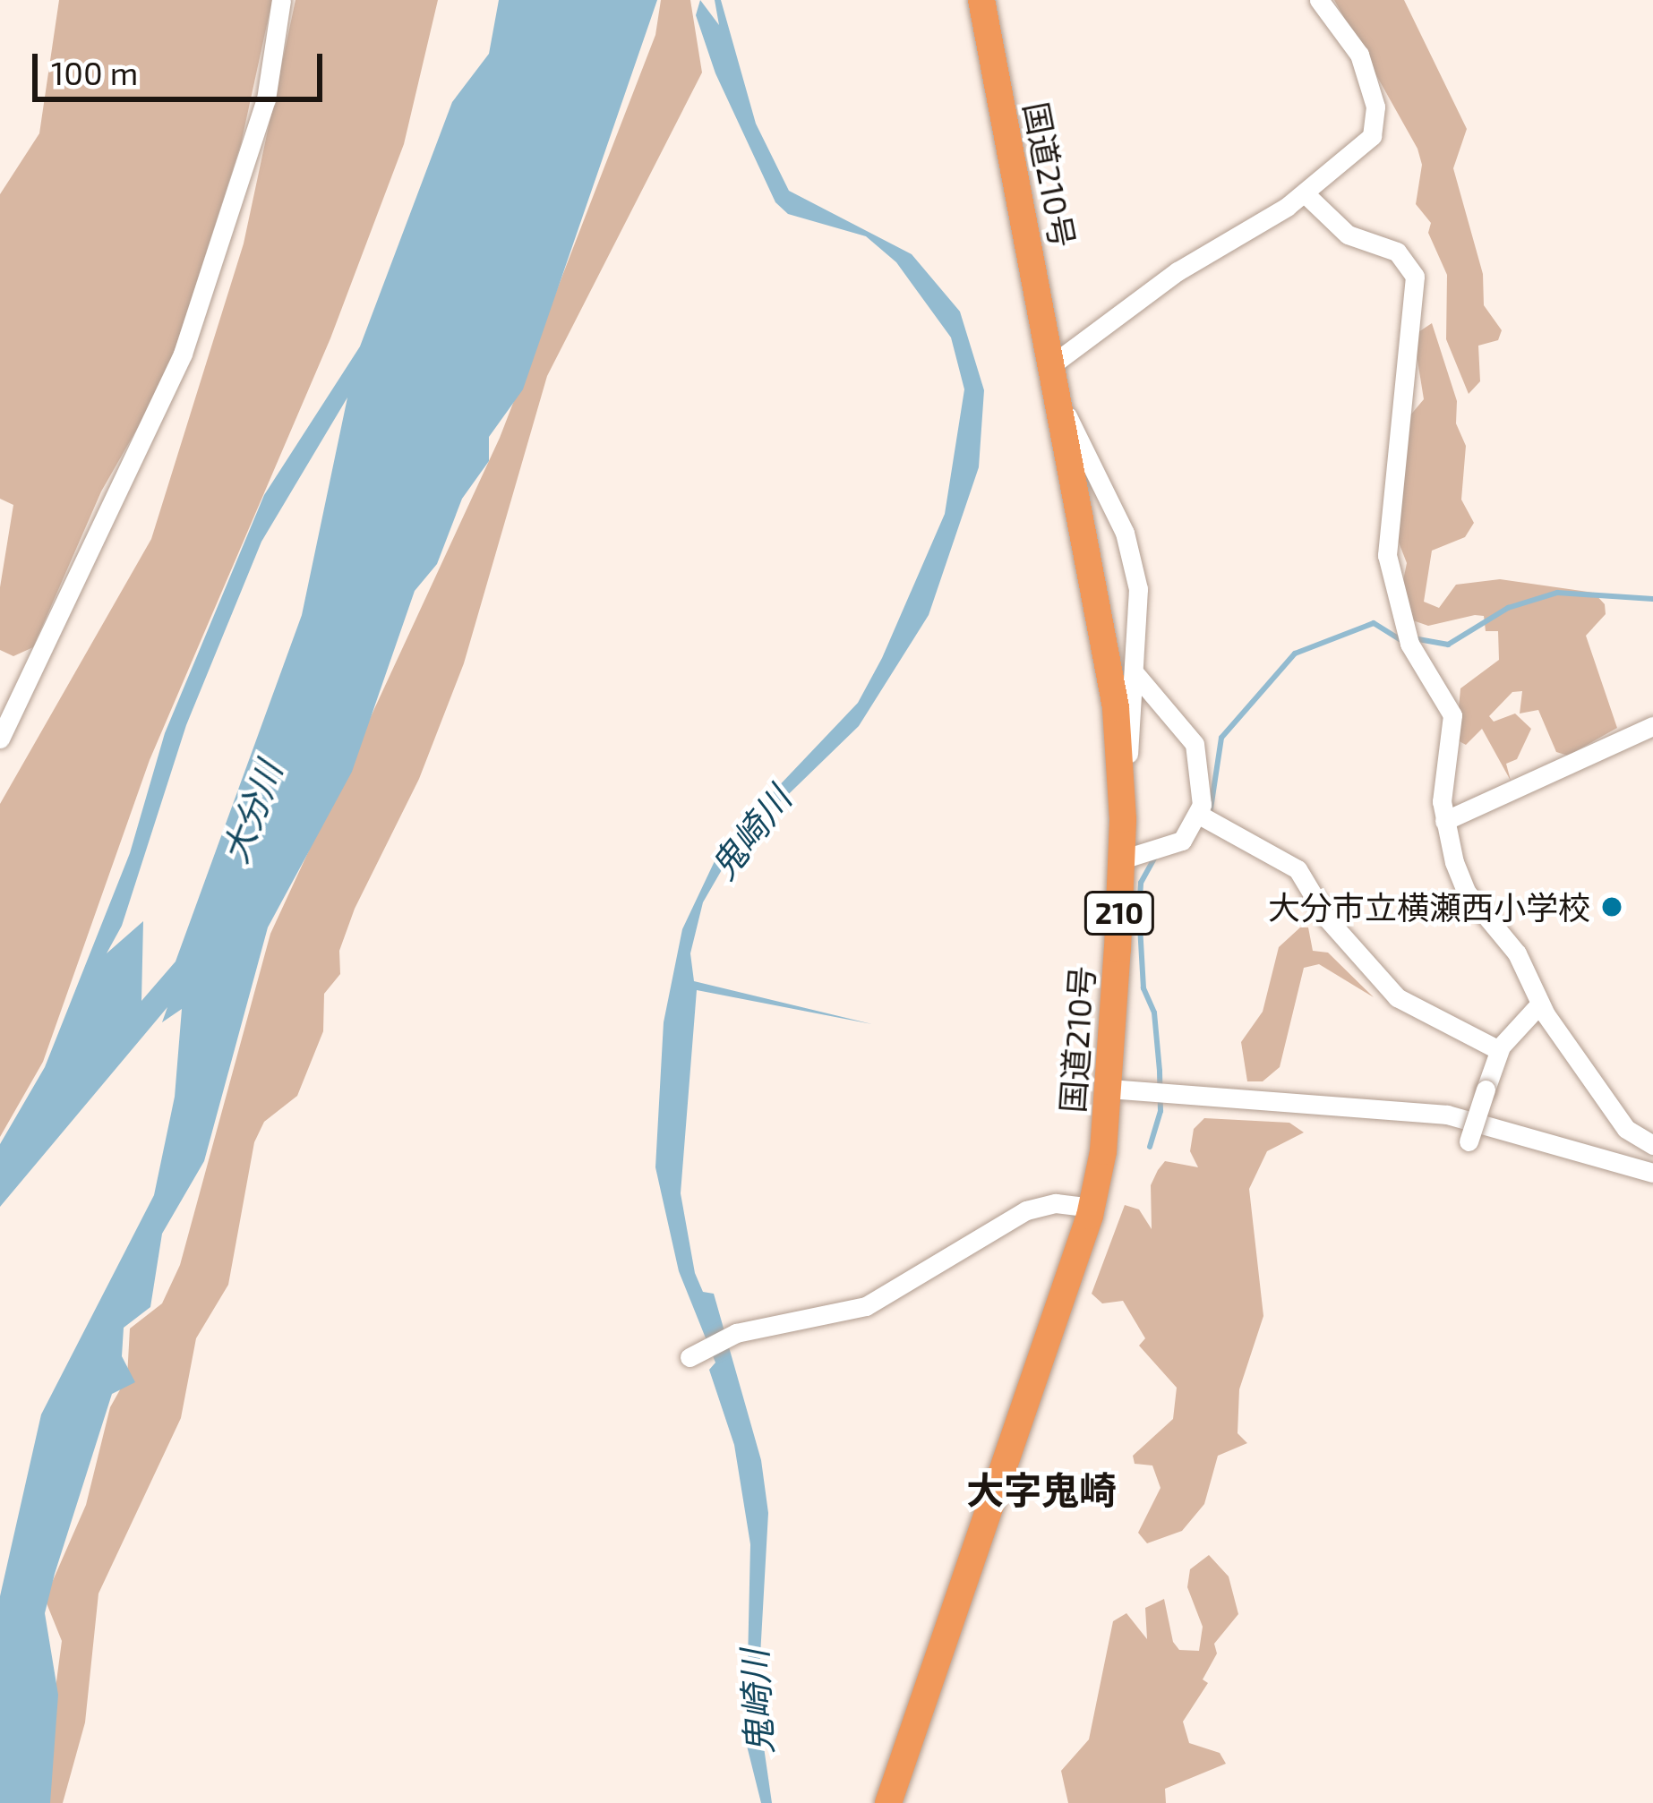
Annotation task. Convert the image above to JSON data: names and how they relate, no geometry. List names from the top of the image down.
{
  "streets": {
    "highway": ["国道210号", "210"]
  },
  "districts": ["大字鬼崎"],
  "water": ["大分川", "鬼崎川"],
  "places": ["大分市立横瀬西小学校"],
  "scale_bar": "100 m"
}
